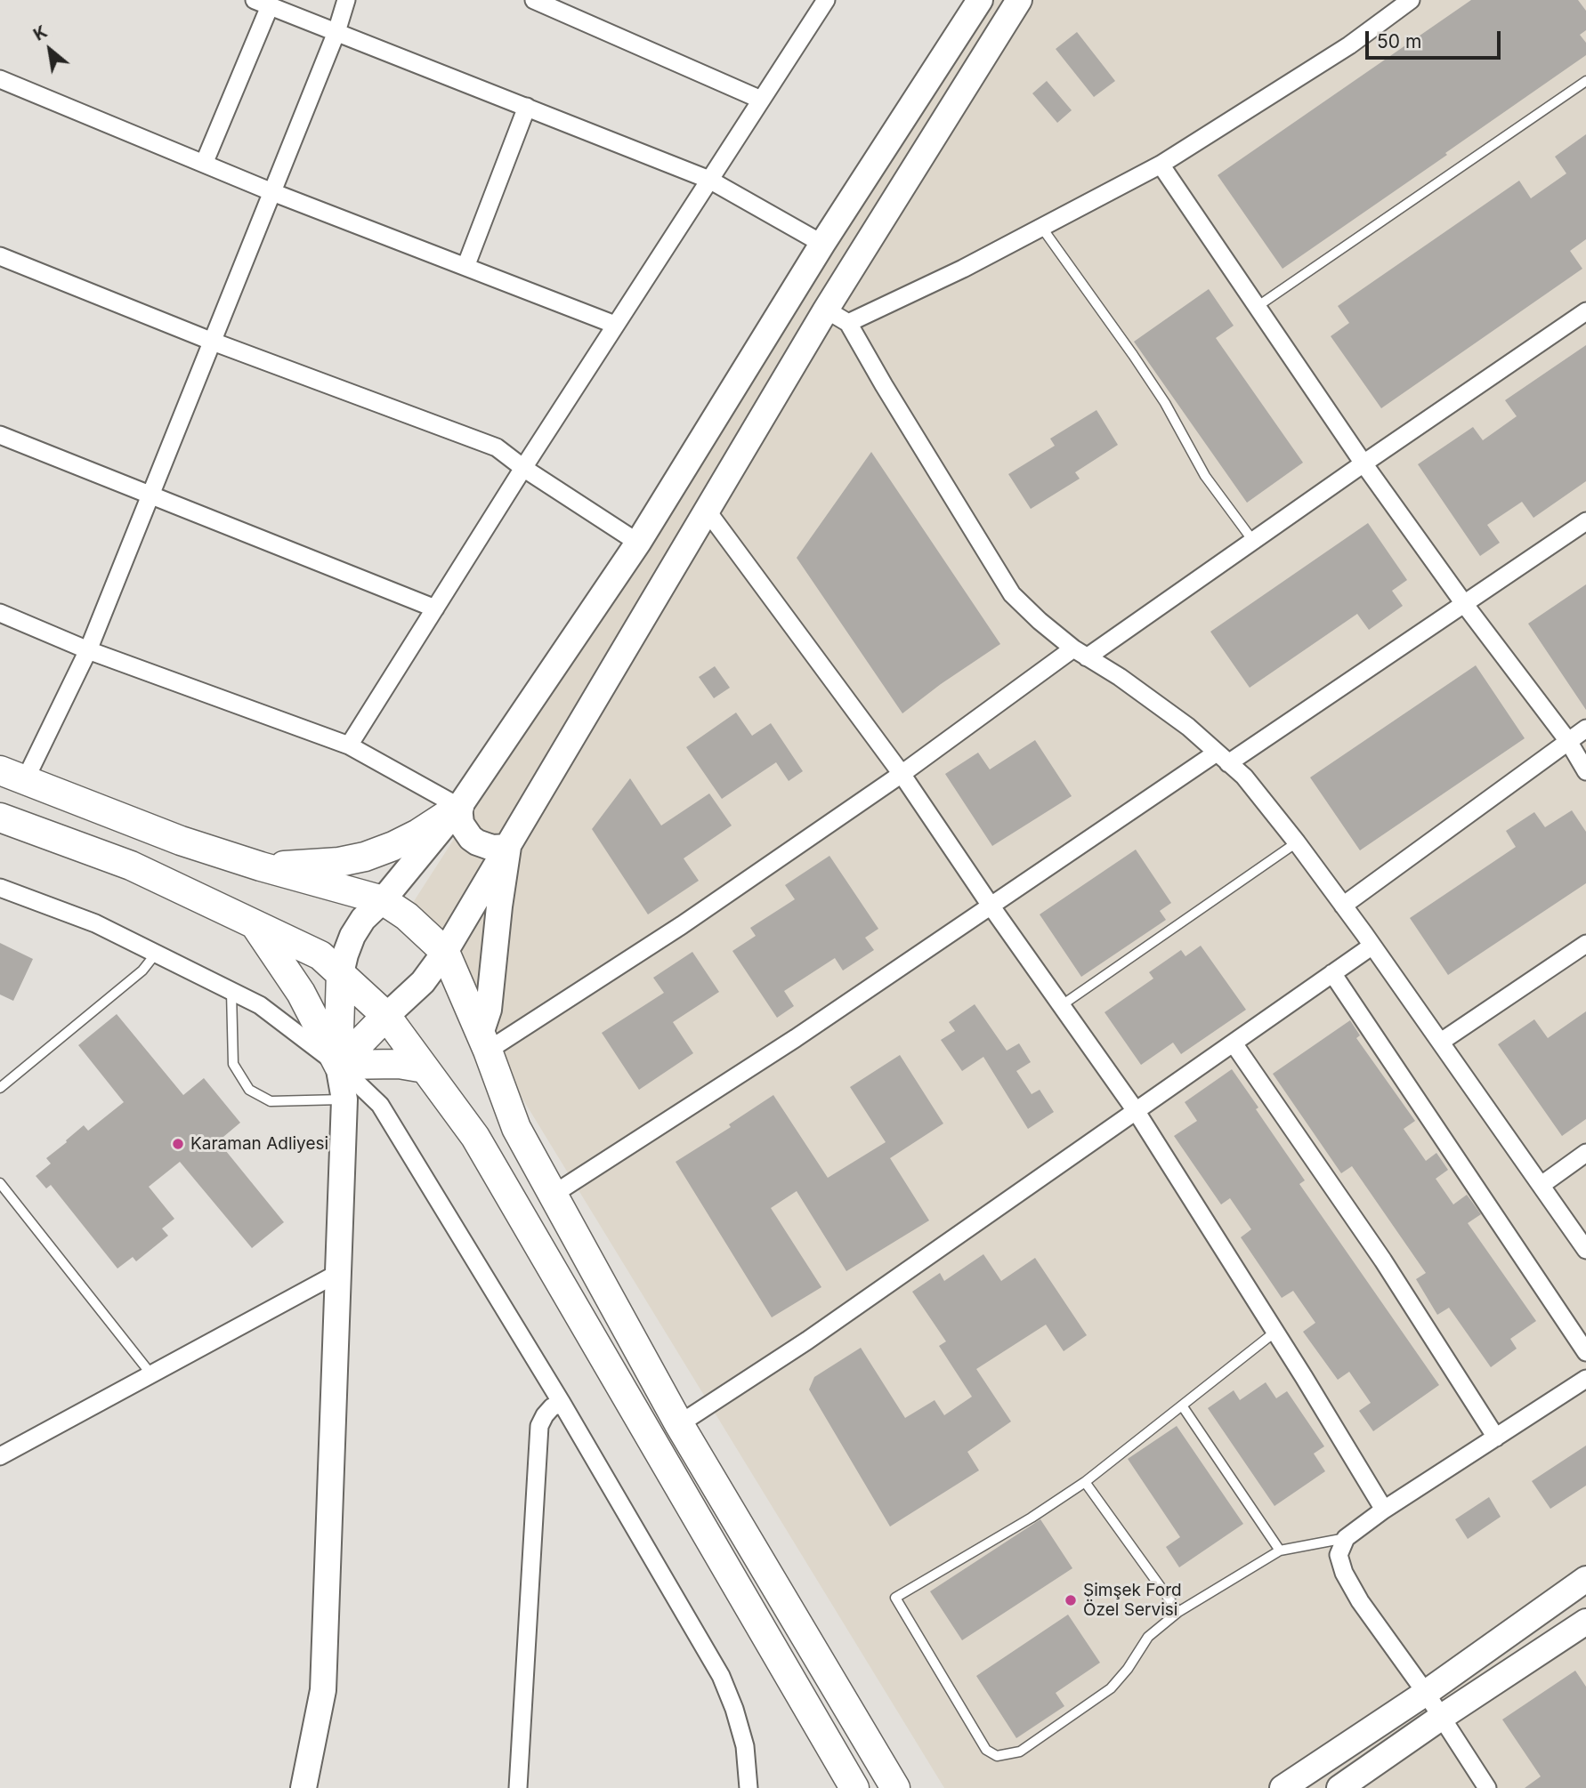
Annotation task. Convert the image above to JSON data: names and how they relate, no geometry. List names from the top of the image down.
{
  "places": ["Karaman Adliyesi", "Şimşek Ford Özel Servisi"],
  "scale_bar": "50 m",
  "north": "top left"
}
